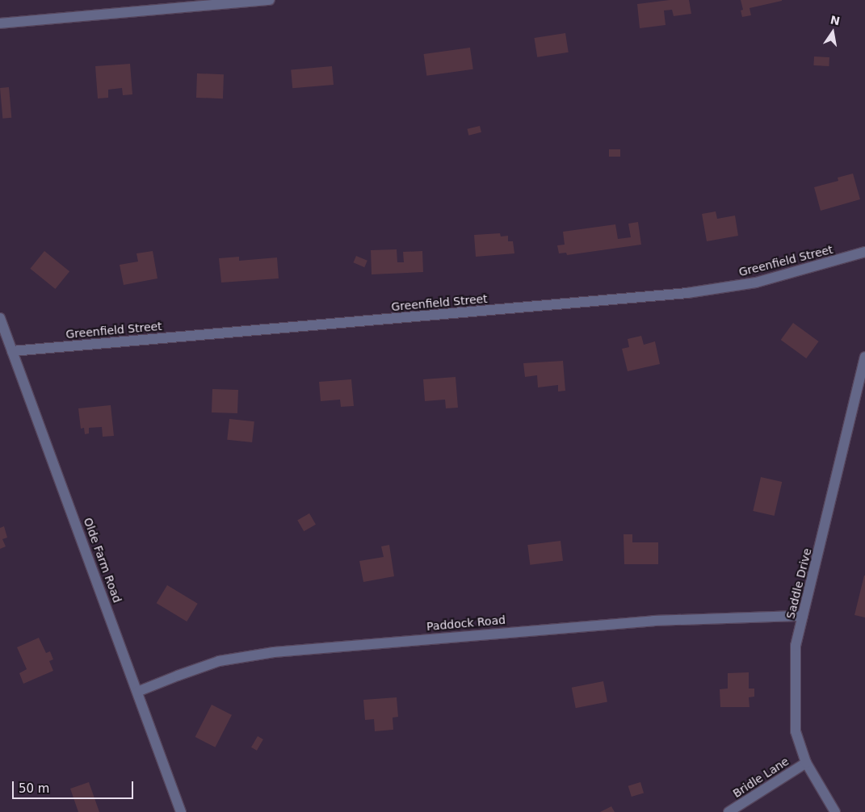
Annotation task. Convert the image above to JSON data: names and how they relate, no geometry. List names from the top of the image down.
{
  "streets": {
    "street": [
      "Greenfield Street",
      "Olde Farm Road",
      "Saddle Drive",
      "Paddock Road",
      "Bridle Lane"
    ]
  },
  "crossings": [
    ["Greenfield Street", "Olde Farm Road"],
    ["Olde Farm Road", "Paddock Road"],
    ["Saddle Drive", "Paddock Road"],
    ["Saddle Drive", "Bridle Lane"]
  ],
  "scale_bar": "50 m",
  "north": "top"
}
